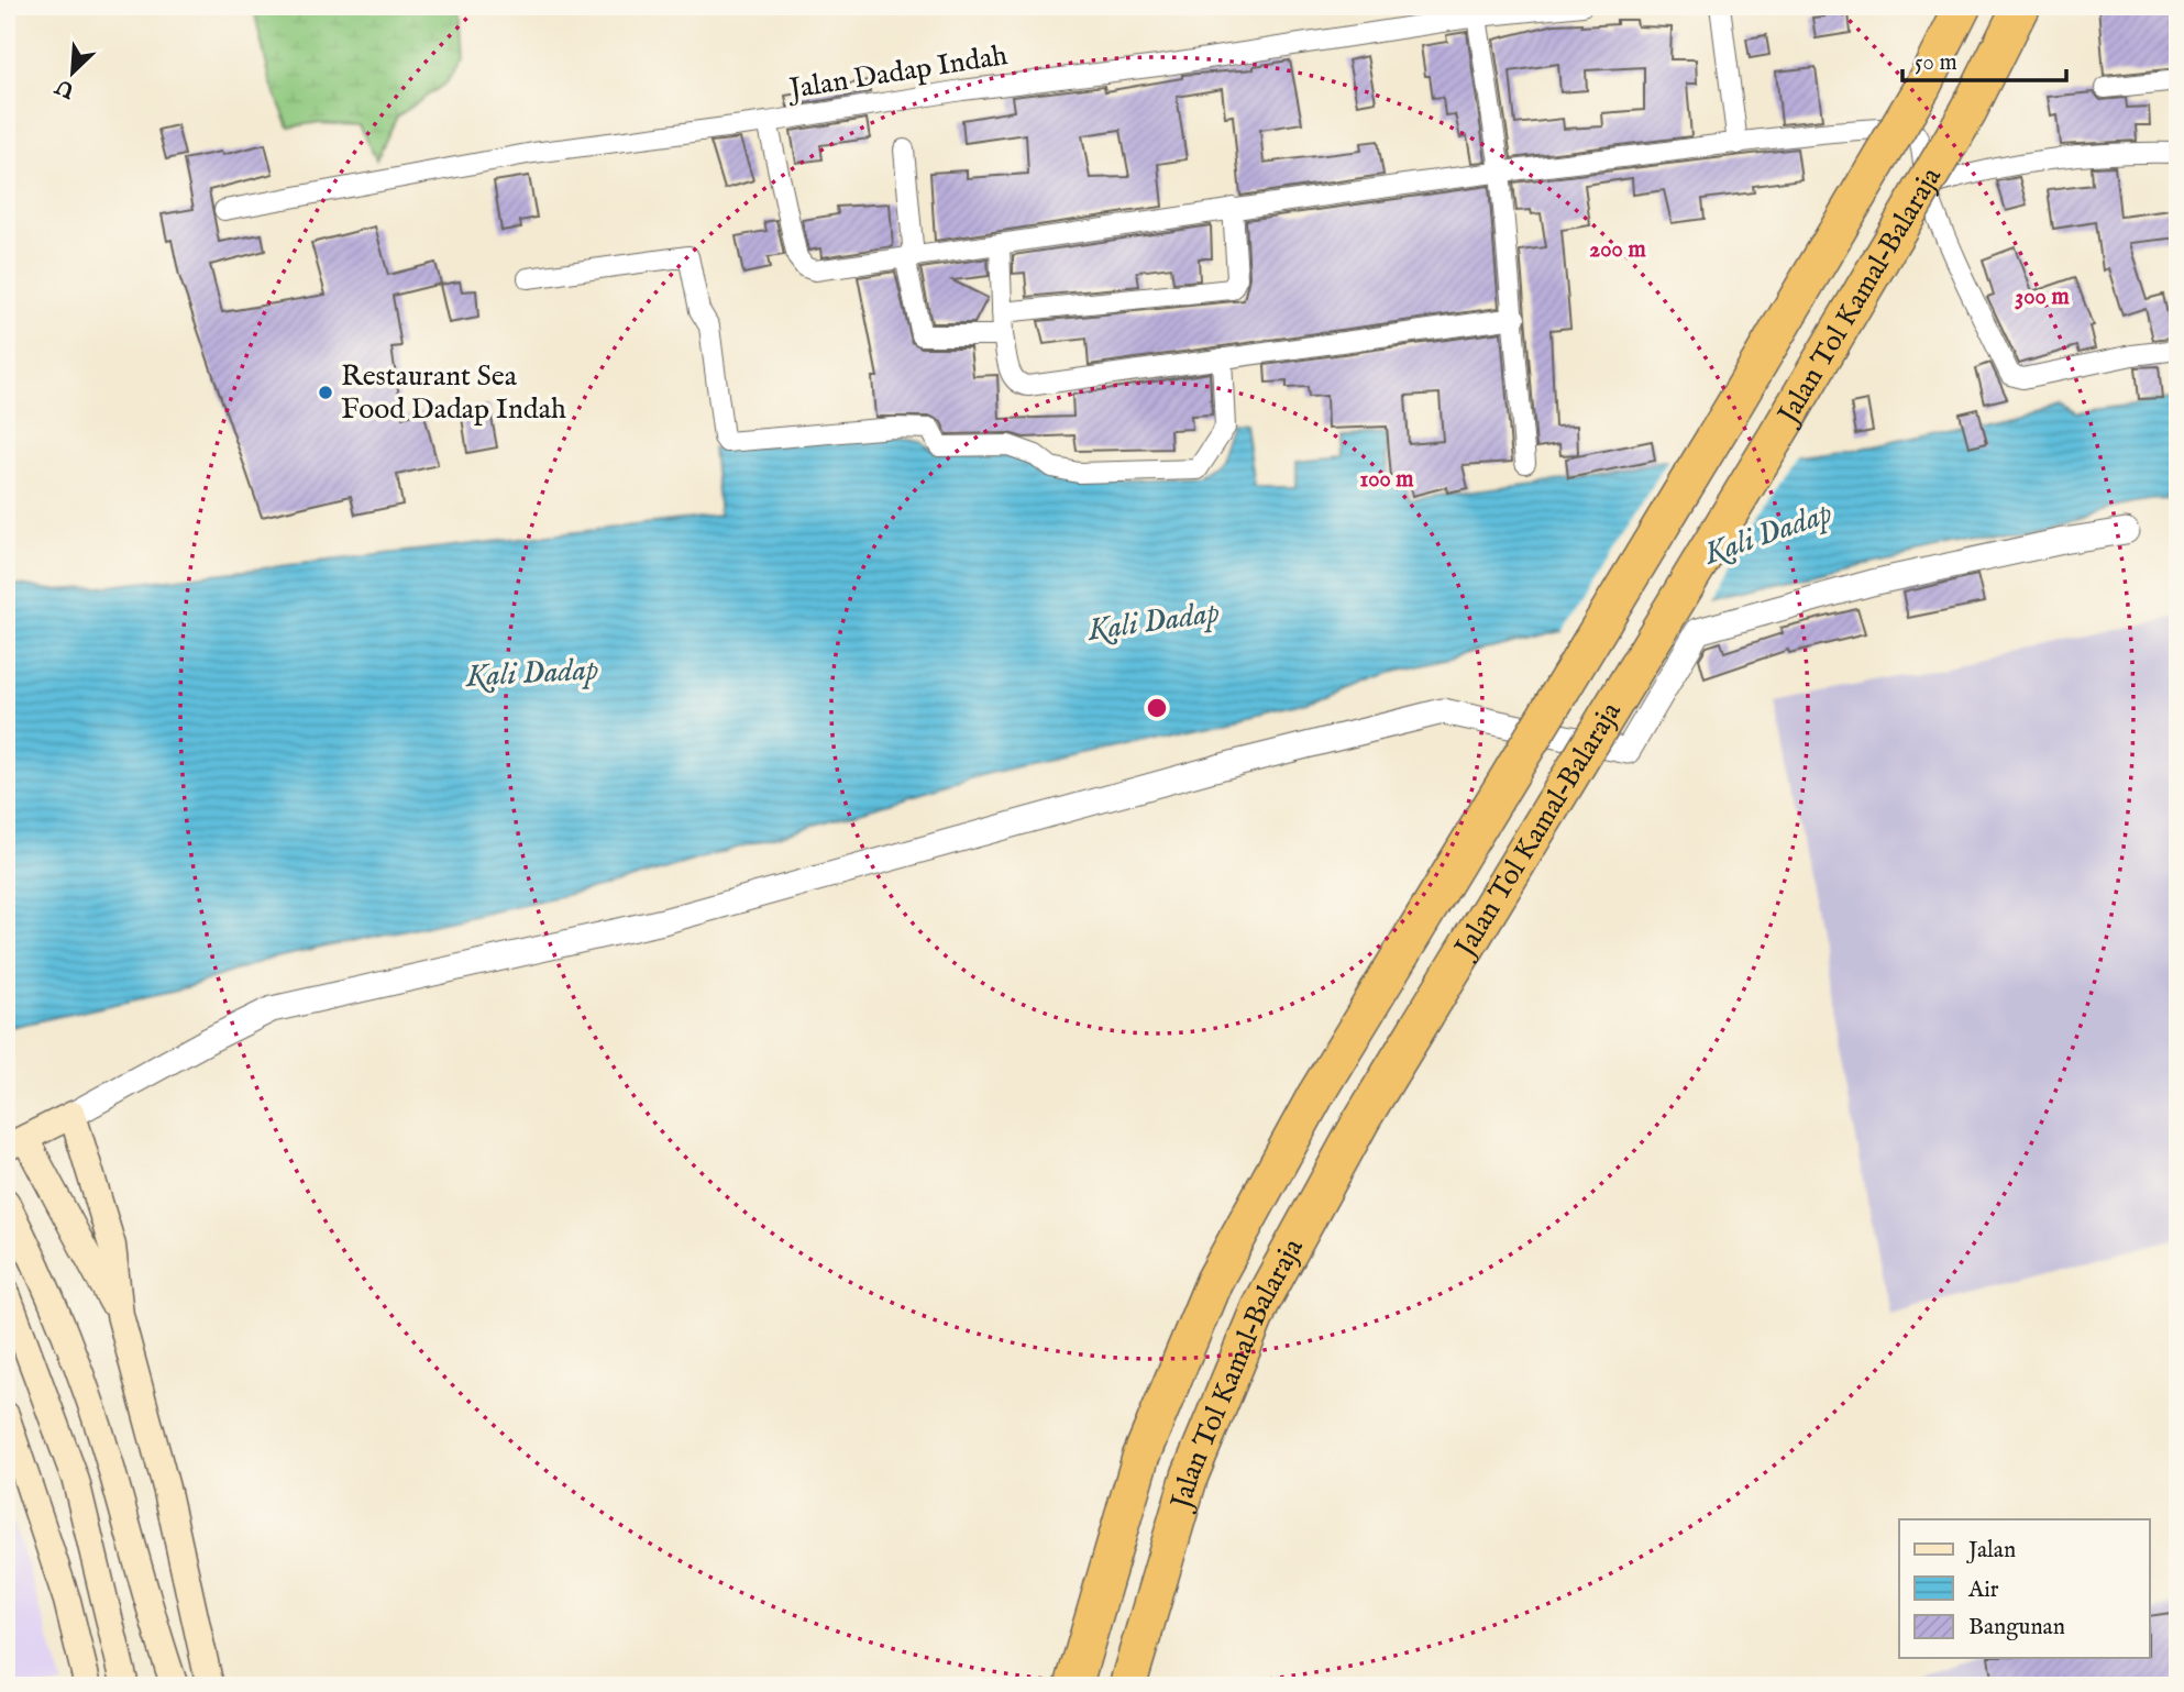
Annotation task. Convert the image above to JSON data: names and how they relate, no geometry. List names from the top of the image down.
{
  "streets": {
    "highway": ["Jalan Tol Kamal–Balaraja"],
    "street": ["Jalan Dadap Indah"]
  },
  "water": ["Kali Dadap"],
  "places": ["Restaurant Sea Food Dadap Indah"],
  "legend": ["Jalan", "Air", "Bangunan"],
  "scale_bar": "50 m",
  "north": "bottom left",
  "rings": ["200 m", "300 m", "100 m"]
}
